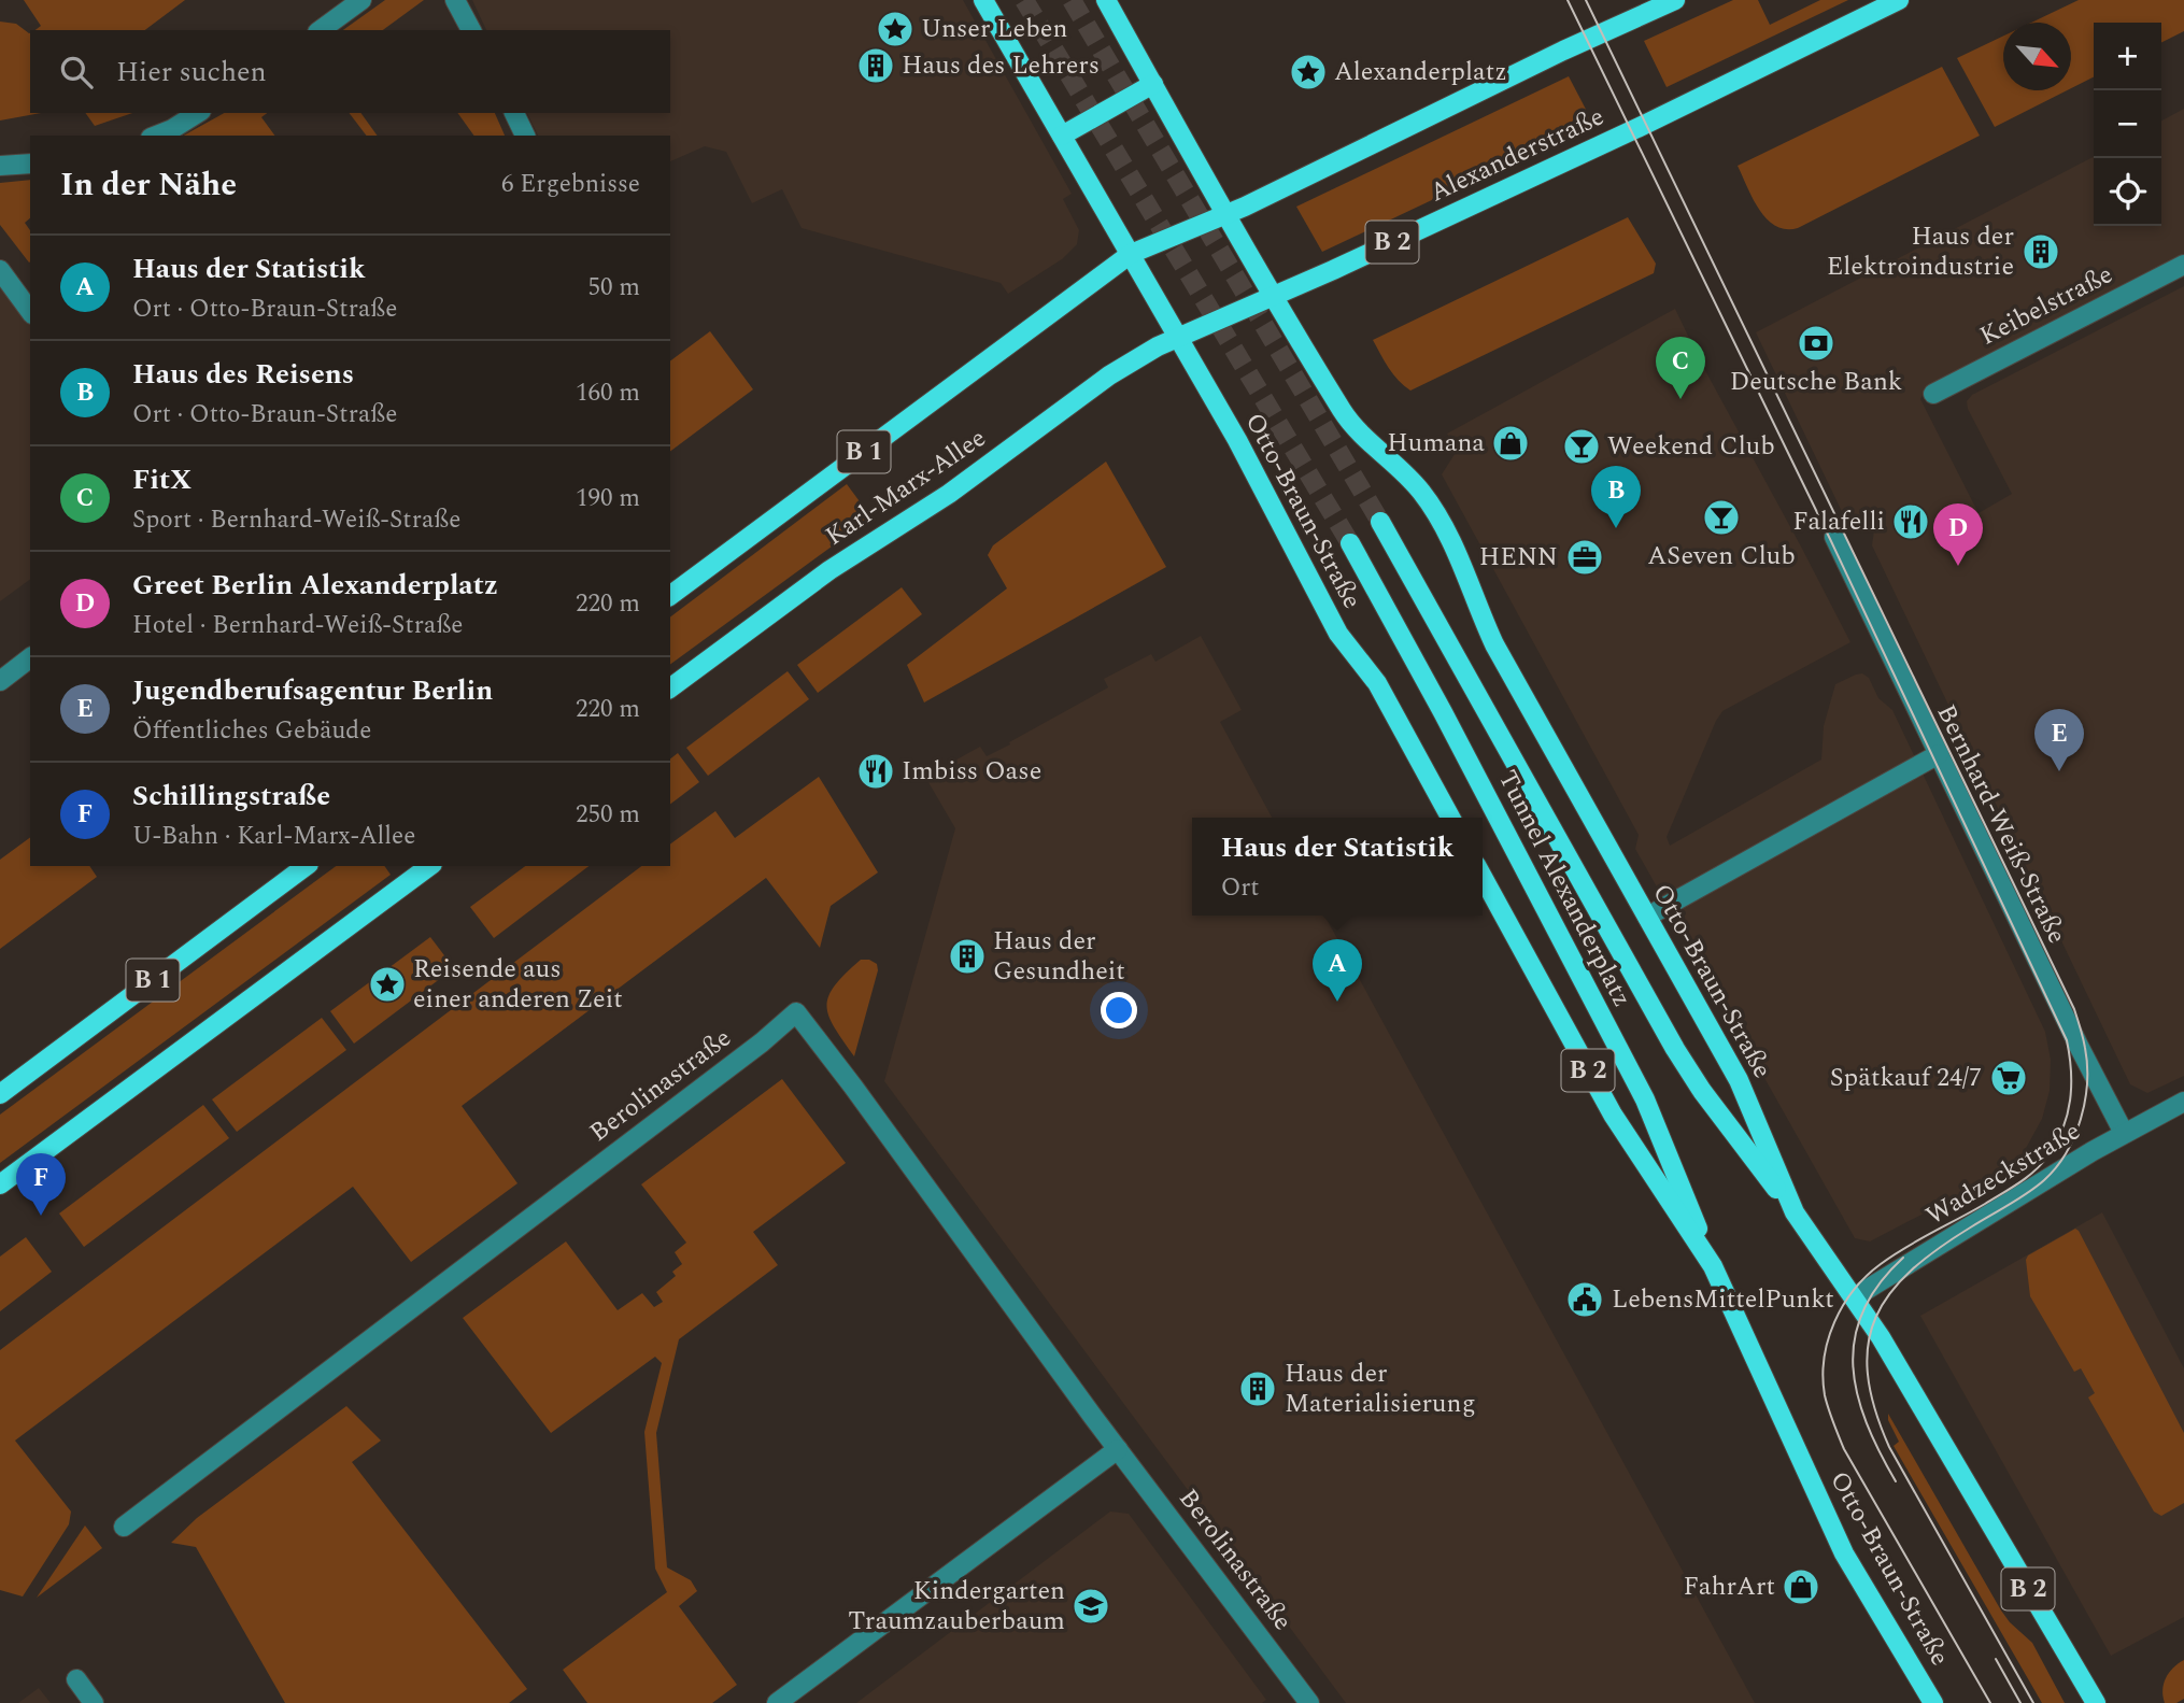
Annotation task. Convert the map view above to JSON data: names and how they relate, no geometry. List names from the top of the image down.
{
  "streets": {
    "main road": [
      "Alexanderstraße",
      "B 2",
      "B 1",
      "Karl-Marx-Allee",
      "Otto-Braun-Straße",
      "Tunnel Alexanderplatz"
    ],
    "street": [
      "Keibelstraße",
      "Bernhard-Weiß-Straße",
      "Berolinastraße",
      "Wadzeckstraße"
    ]
  },
  "crossings": [
    ["Alexanderstraße", "Karl-Marx-Allee"],
    ["Alexanderstraße", "Otto-Braun-Straße"],
    ["Karl-Marx-Allee", "Otto-Braun-Straße"],
    ["Otto-Braun-Straße", "Tunnel Alexanderplatz"],
    ["Otto-Braun-Straße", "Wadzeckstraße"],
    ["Bernhard-Weiß-Straße", "Wadzeckstraße"]
  ],
  "places": {
    "place": ["Unser Leben", "Alexanderplatz", "Reisende aus einer anderen Zeit"],
    "building": [
      "Haus des Lehrers",
      "Haus der Elektroindustrie",
      "Haus der Gesundheit",
      "Haus der Materialisierung"
    ],
    "bank": ["Deutsche Bank"],
    "shop": ["Humana", "FahrArt"],
    "bar": ["Weekend Club", "ASeven Club"],
    "restaurant": ["Falafelli", "Imbiss Oase"],
    "office": ["HENN"],
    "supermarket": ["Spätkauf 24/7"],
    "public building": ["LebensMittelPunkt"],
    "school or university": ["Kindergarten Traumzauberbaum"]
  },
  "north": "bottom right",
  "page": {
    "map_buttons": ["+", "−"],
    "search": "Hier suchen",
    "heading": ["In der Nähe", "6 Ergebnisse"],
    "list": [
      {
        "mark": "A",
        "name": "Haus der Statistik",
        "note": "Ort · Otto-Braun-Straße",
        "value": "50 m"
      },
      {
        "mark": "B",
        "name": "Haus des Reisens",
        "note": "Ort · Otto-Braun-Straße",
        "value": "160 m"
      },
      {
        "mark": "C",
        "name": "FitX",
        "note": "Sport · Bernhard-Weiß-Straße",
        "value": "190 m"
      },
      {
        "mark": "D",
        "name": "Greet Berlin Alexanderplatz",
        "note": "Hotel · Bernhard-Weiß-Straße",
        "value": "220 m"
      },
      {
        "mark": "E",
        "name": "Jugendberufsagentur Berlin",
        "note": "Öffentliches Gebäude",
        "value": "220 m"
      },
      {
        "mark": "F",
        "name": "Schillingstraße",
        "note": "U-Bahn · Karl-Marx-Allee",
        "value": "250 m"
      }
    ],
    "pins": [
      "C",
      "B",
      "D",
      "E",
      "A",
      "F"
    ],
    "popup": ["Haus der Statistik", "Ort"]
  }
}
